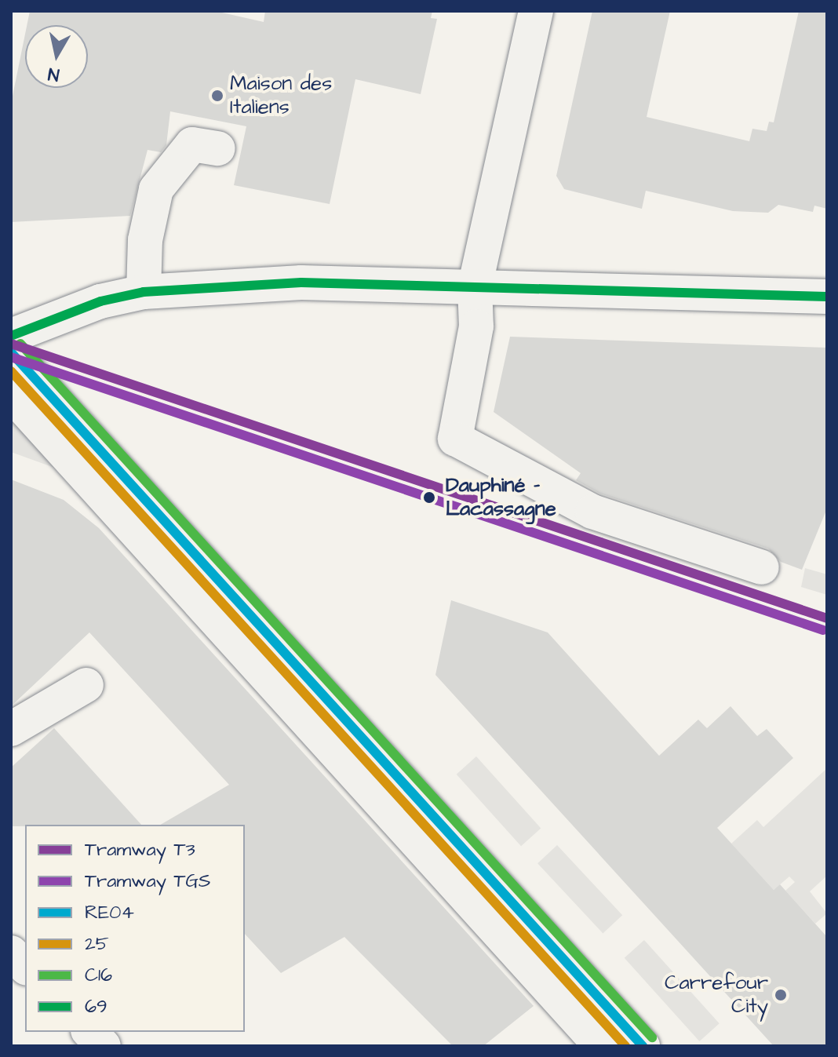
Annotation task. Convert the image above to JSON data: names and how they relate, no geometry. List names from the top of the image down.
{
  "places": ["Maison des Italiens", "Dauphiné - Lacassagne", "Carrefour City"],
  "lines": [
    "transit line 69",
    "tram line T3",
    "transit line C16",
    "transit line RE04",
    "tram line TGS",
    "transit line 25"
  ],
  "legend": [
    "Tramway T3",
    "Tramway TGS",
    "RE04",
    "25",
    "C16",
    "69"
  ],
  "north": "bottom"
}
